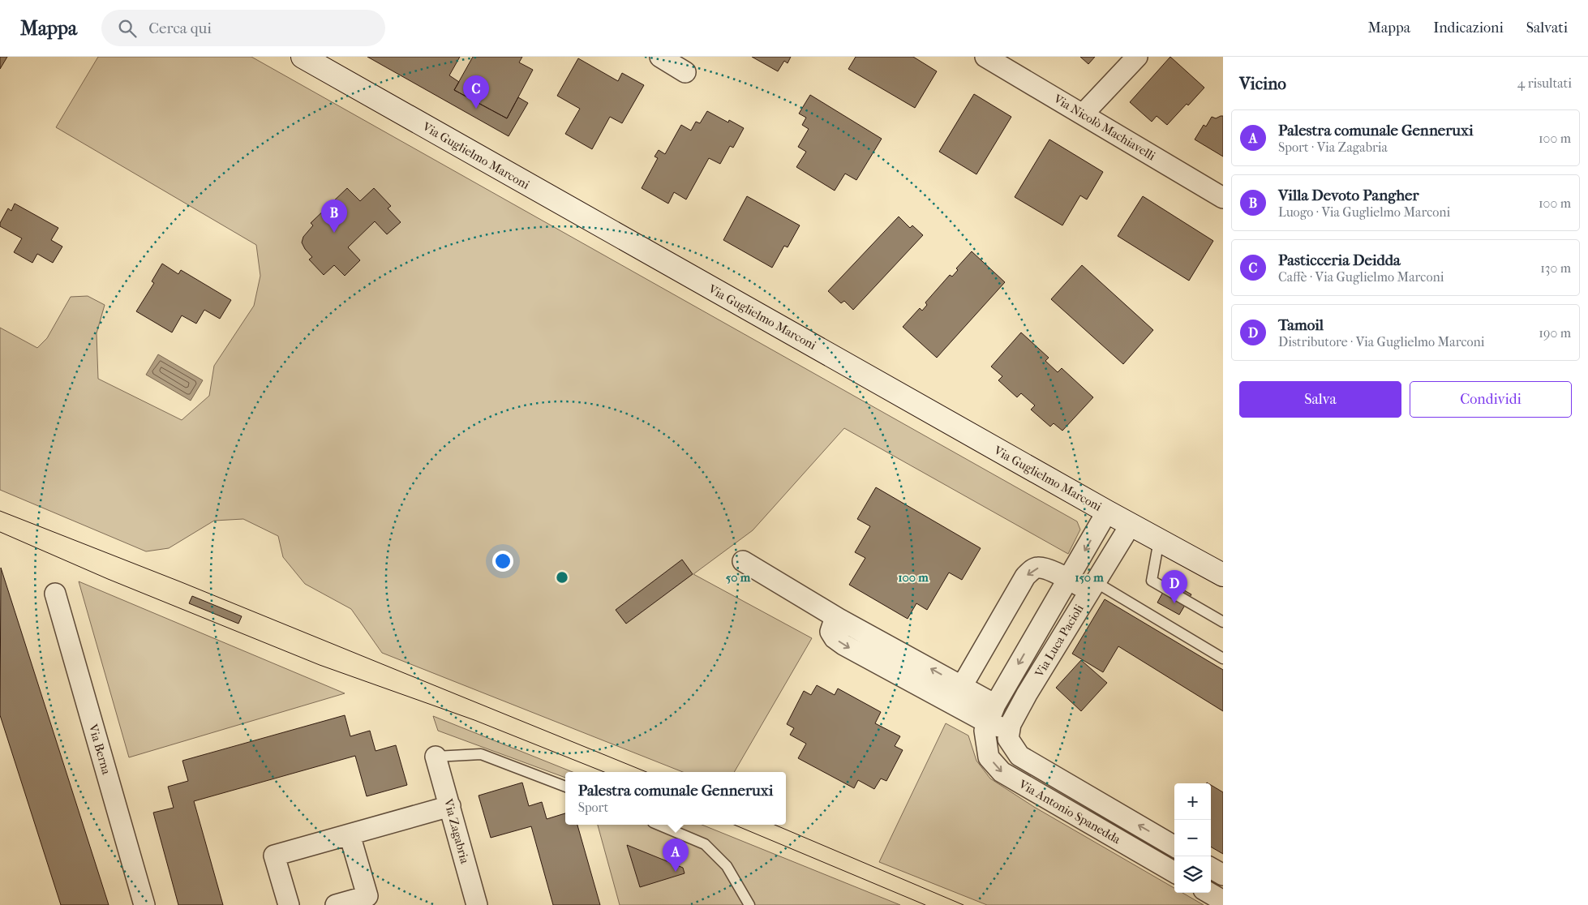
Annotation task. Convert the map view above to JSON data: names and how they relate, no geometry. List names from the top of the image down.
{
  "streets": {
    "main road": ["Via Guglielmo Marconi"],
    "street": [
      "Via Nicolò Machiavelli",
      "Via Luca Pacioli",
      "Via Berna",
      "Via Antonio Spanedda",
      "Via Zagabria"
    ]
  },
  "crossings": [
    ["Via Guglielmo Marconi", "Via Luca Pacioli"],
    ["Via Luca Pacioli", "Via Antonio Spanedda"]
  ],
  "page": {
    "header": "Mappa",
    "search": "Cerca qui",
    "nav": ["Mappa", "Indicazioni", "Salvati"],
    "heading": ["Vicino", "4 risultati"],
    "pins": [
      "C",
      "B",
      "D",
      "A"
    ],
    "list": [
      {
        "mark": "A",
        "name": "Palestra comunale Genneruxi",
        "note": "Sport · Via Zagabria",
        "value": "100 m"
      },
      {
        "mark": "B",
        "name": "Villa Devoto Pangher",
        "note": "Luogo · Via Guglielmo Marconi",
        "value": "100 m"
      },
      {
        "mark": "C",
        "name": "Pasticceria Deidda",
        "note": "Caffè · Via Guglielmo Marconi",
        "value": "130 m"
      },
      {
        "mark": "D",
        "name": "Tamoil",
        "note": "Distributore · Via Guglielmo Marconi",
        "value": "190 m"
      }
    ],
    "buttons": ["Salva", "Condividi"],
    "popup": ["Palestra comunale Genneruxi", "Sport"],
    "map_buttons": ["+", "−"]
  },
  "rings": ["50 m", "100 m", "150 m"]
}
